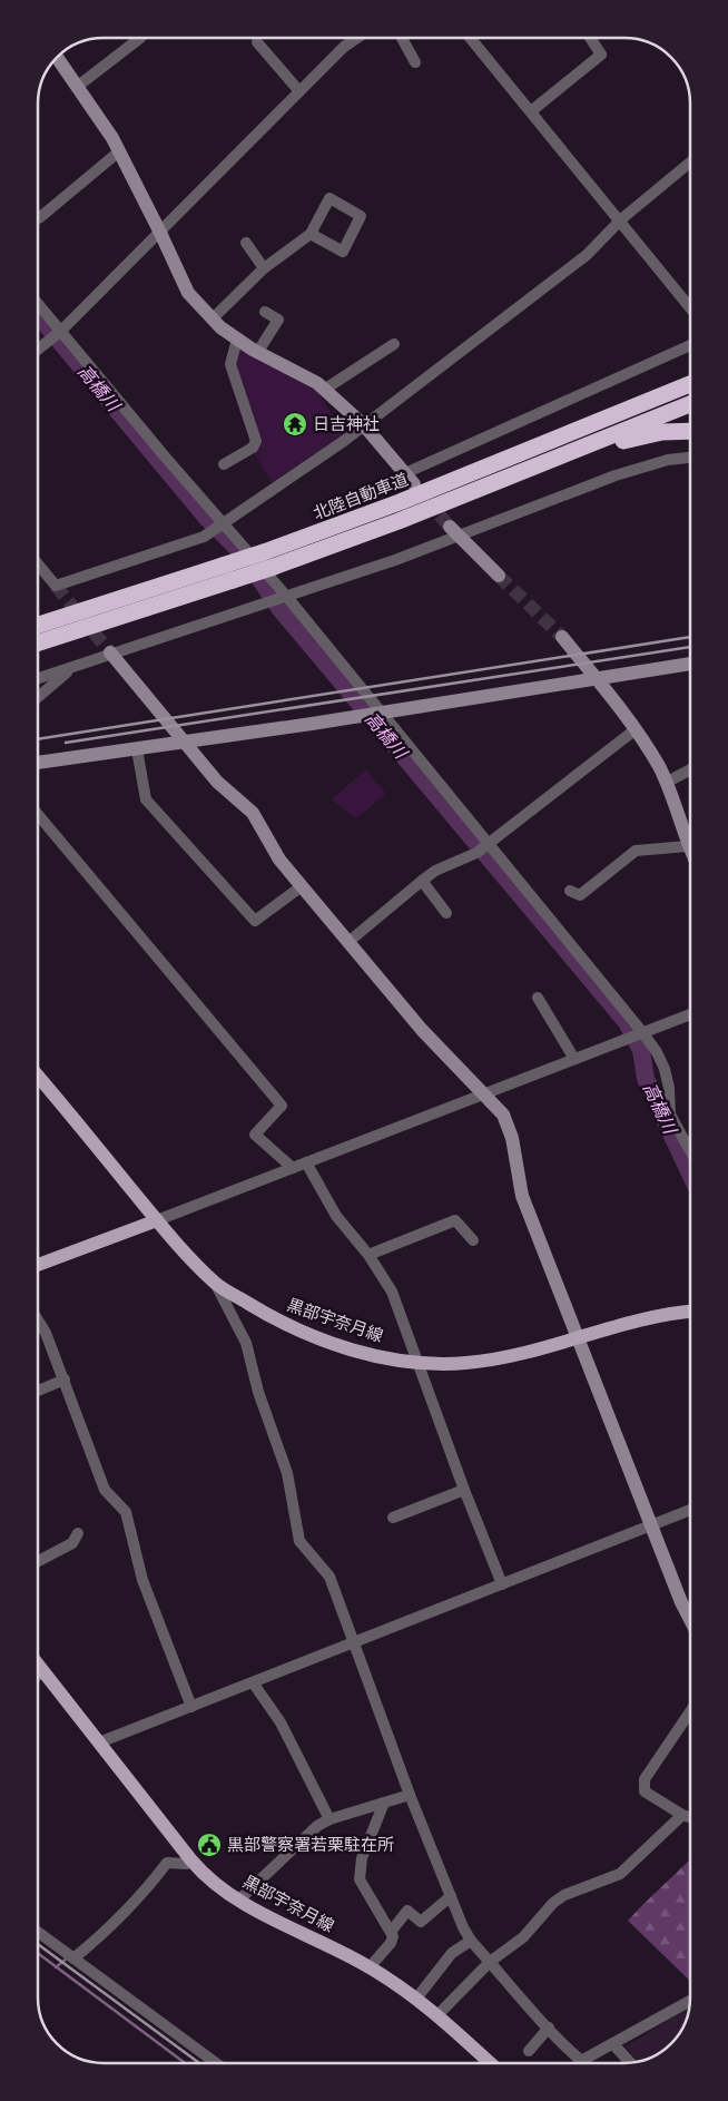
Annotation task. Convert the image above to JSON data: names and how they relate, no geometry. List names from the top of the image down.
{
  "streets": {
    "highway": ["北陸自動車道"],
    "main road": ["黒部宇奈月線"]
  },
  "water": ["高橋川"],
  "places": {
    "temple": ["日吉神社"],
    "public building": ["黒部警察署若栗駐在所"]
  }
}
